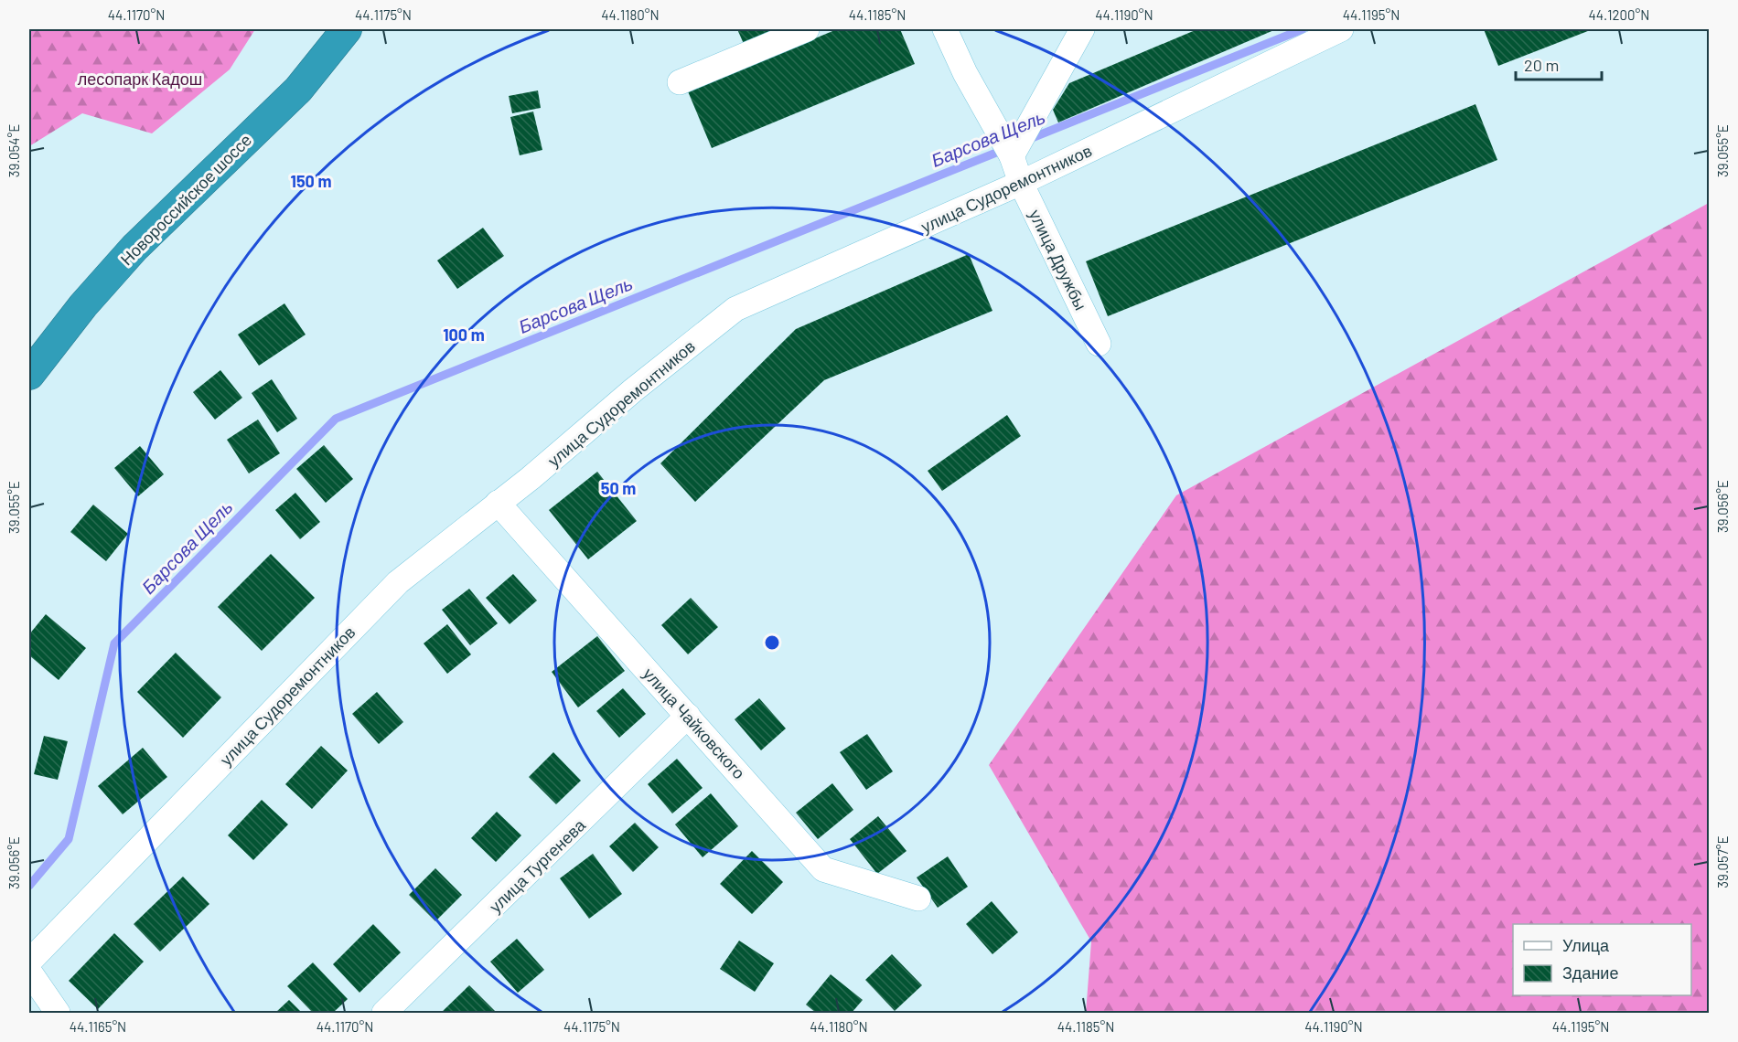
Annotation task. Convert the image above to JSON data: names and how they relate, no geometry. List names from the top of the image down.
{
  "streets": {
    "highway": ["Новороссийское шоссе"],
    "street": [
      "улица Судоремонтников",
      "улица Дружбы",
      "улица Чайковского",
      "улица Тургенева"
    ]
  },
  "crossings": [
    ["улица Судоремонтников", "улица Дружбы"],
    ["улица Судоремонтников", "улица Чайковского"],
    ["улица Чайковского", "улица Тургенева"]
  ],
  "water": ["Барсова Щель"],
  "parks": ["лесопарк Кадош"],
  "legend": ["Улица", "Здание"],
  "scale_bar": "20 m",
  "coordinates": [
    "44.1170°N",
    "44.1175°N",
    "44.1180°N",
    "44.1185°N",
    "44.1190°N",
    "44.1195°N",
    "44.1200°N",
    "39.055°E",
    "39.054°E",
    "39.056°E",
    "39.057°E",
    "44.1165°N"
  ],
  "rings": ["150 m", "100 m", "50 m"]
}
